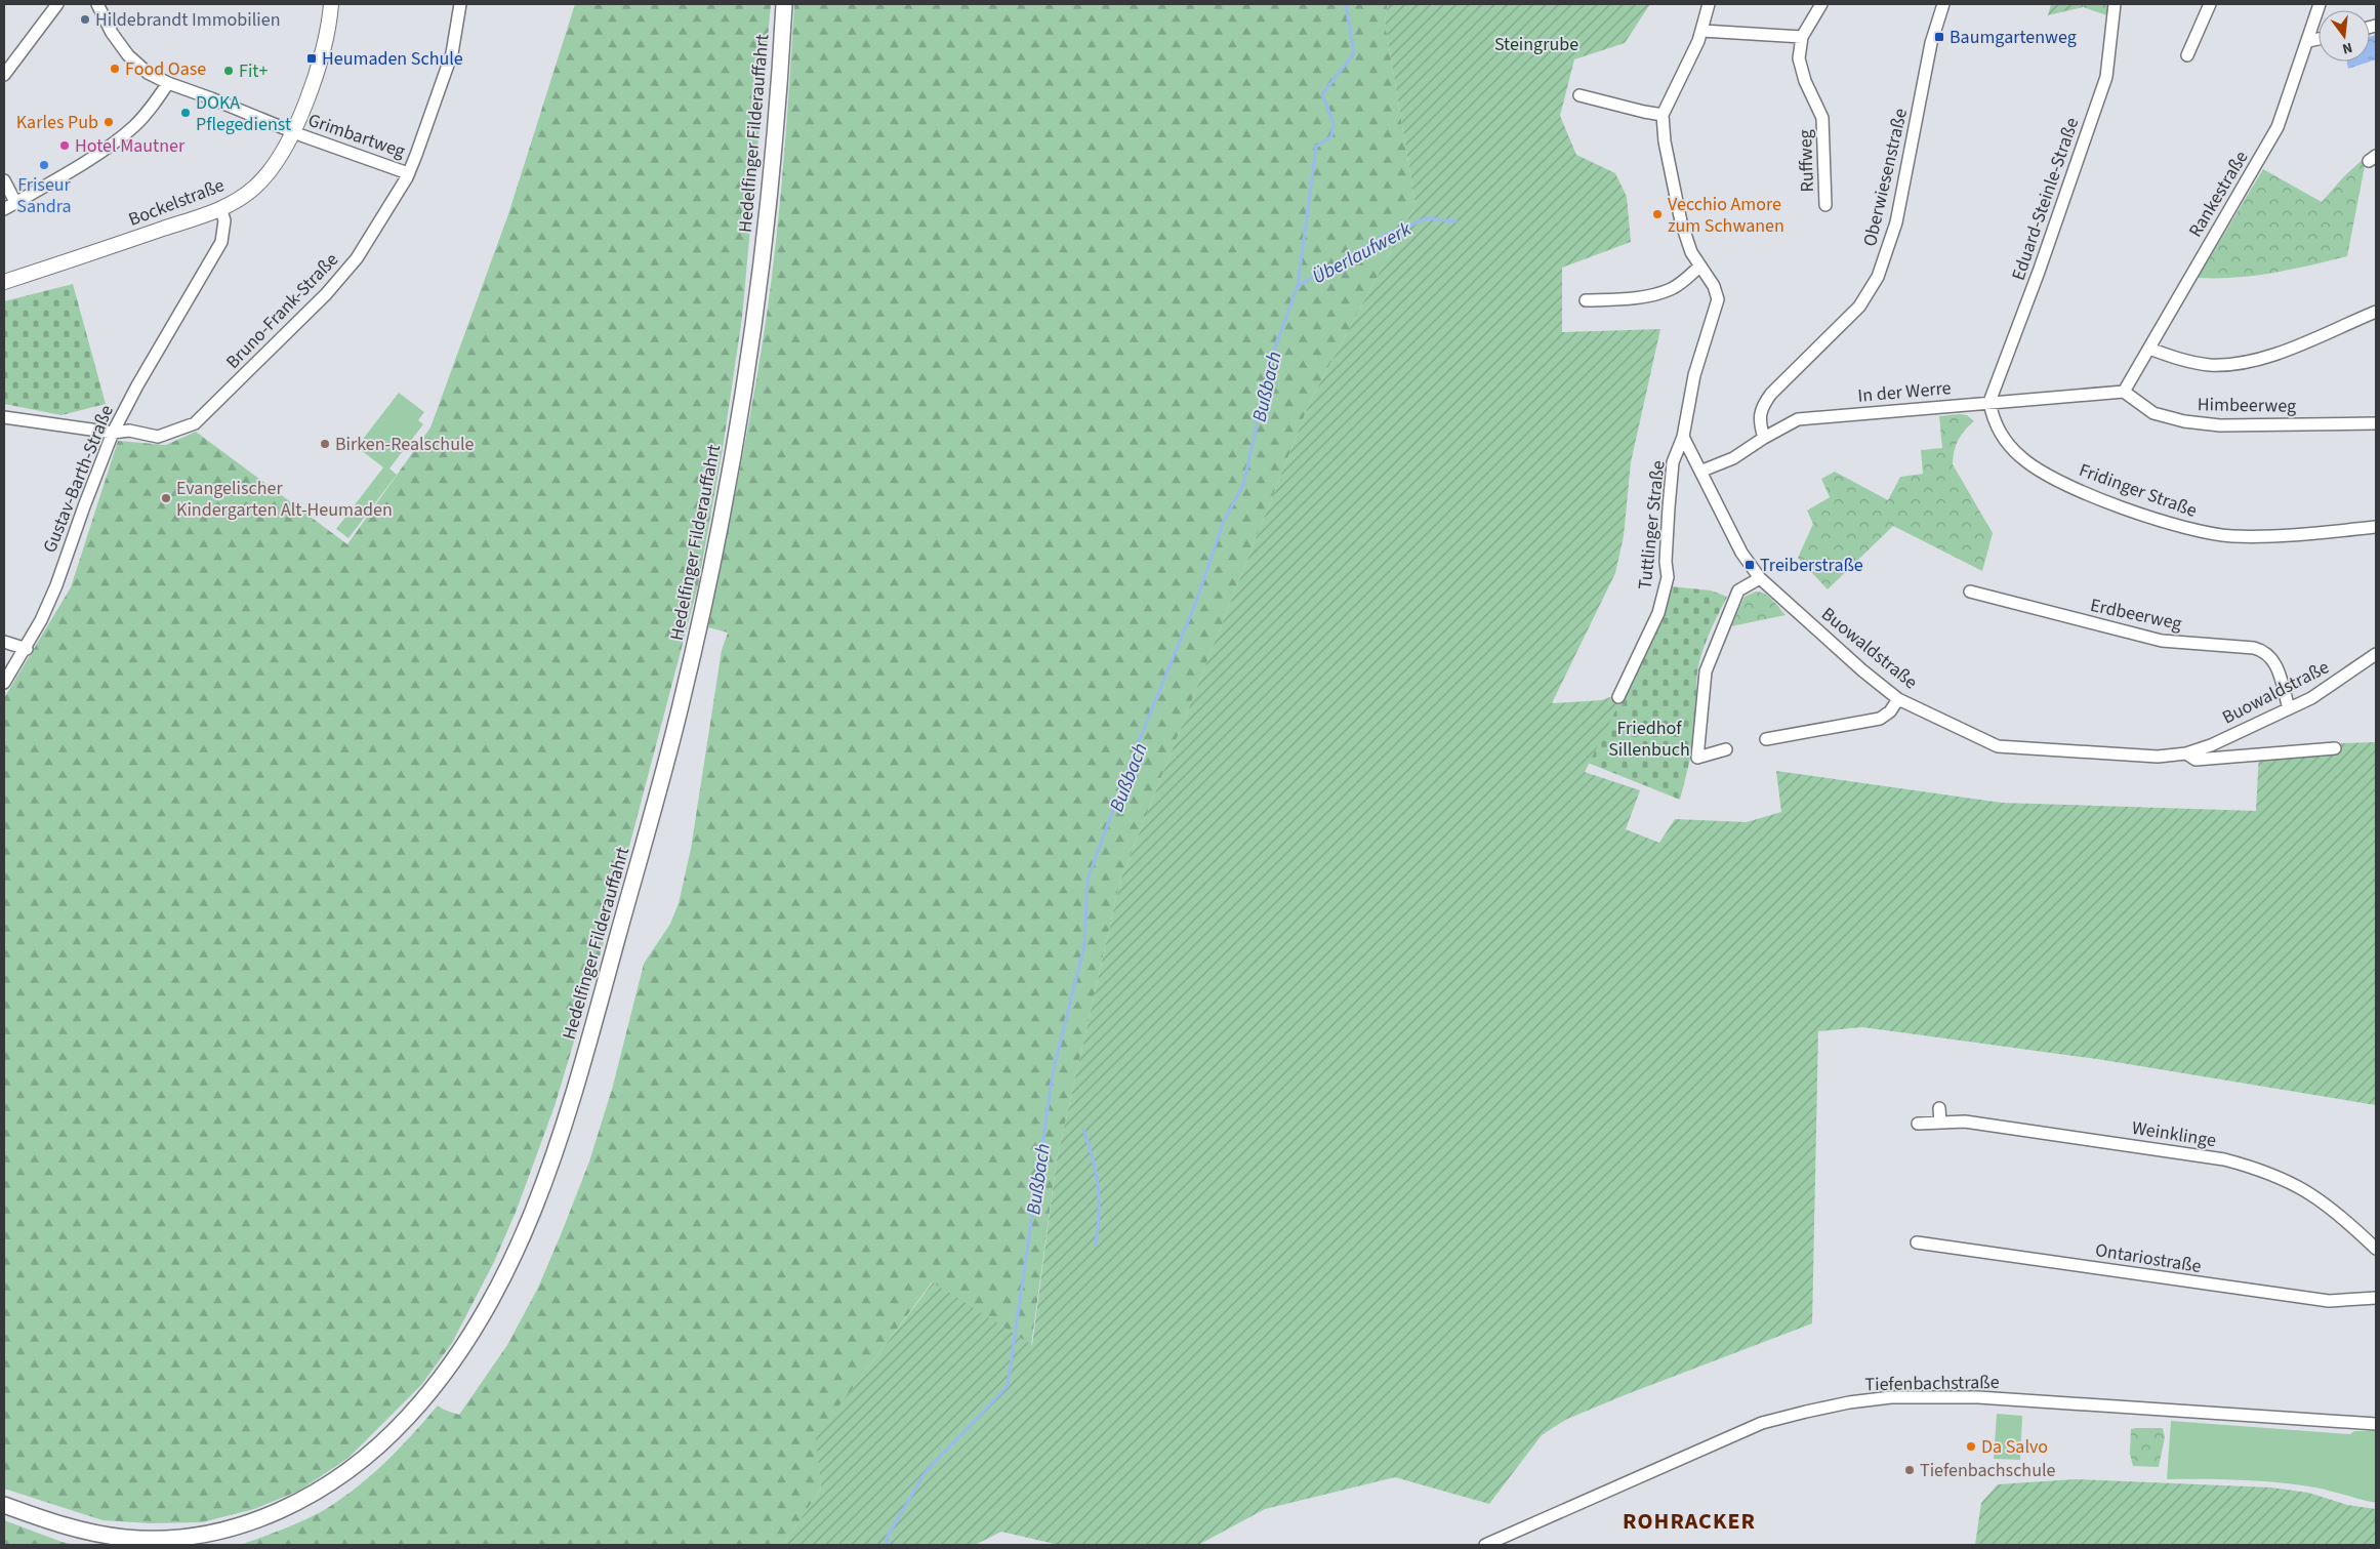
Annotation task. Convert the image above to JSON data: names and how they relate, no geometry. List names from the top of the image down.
{
  "streets": {
    "main road": ["Hedelfinger Filderauffahrt"],
    "street": [
      "Grimbartweg",
      "Ruffweg",
      "Oberwiesenstraße",
      "Rankestraße",
      "Eduard-Steinle-Straße",
      "Bockelstraße",
      "Bruno-Frank-Straße",
      "In der Werre",
      "Himbeerweg",
      "Gustav-Barth-Straße",
      "Fridinger Straße",
      "Tuttlinger Straße",
      "Erdbeerweg",
      "Buowaldstraße",
      "Weinklinge",
      "Ontariostraße",
      "Tiefenbachstraße"
    ]
  },
  "crossings": [
    ["Grimbartweg", "Bockelstraße"],
    ["Grimbartweg", "Bruno-Frank-Straße"],
    ["Oberwiesenstraße", "In der Werre"],
    ["Rankestraße", "In der Werre"],
    ["Rankestraße", "Himbeerweg"],
    ["Eduard-Steinle-Straße", "In der Werre"],
    ["Eduard-Steinle-Straße", "Fridinger Straße"],
    ["Bockelstraße", "Gustav-Barth-Straße"],
    ["Bruno-Frank-Straße", "Gustav-Barth-Straße"],
    ["In der Werre", "Himbeerweg"],
    ["In der Werre", "Fridinger Straße"],
    ["In der Werre", "Buowaldstraße"],
    ["Tuttlinger Straße", "Buowaldstraße"],
    ["Erdbeerweg", "Buowaldstraße"]
  ],
  "districts": ["ROHRACKER"],
  "water": ["Überlaufwerk", "Bußbach"],
  "parks": ["Steingrube", "Friedhof Sillenbuch"],
  "places": {
    "other": [
      "Hildebrandt Immobilien",
      "Food Oase",
      "Fit+",
      "DOKA Pflegedienst",
      "Karles Pub",
      "Hotel Mautner",
      "Friseur Sandra",
      "Vecchio Amore zum Schwanen",
      "Birken-Realschule",
      "Evangelischer Kindergarten Alt-Heumaden",
      "Da Salvo",
      "Tiefenbachschule"
    ],
    "transit": ["Baumgartenweg", "Heumaden Schule", "Treiberstraße"]
  },
  "north": "bottom"
}
